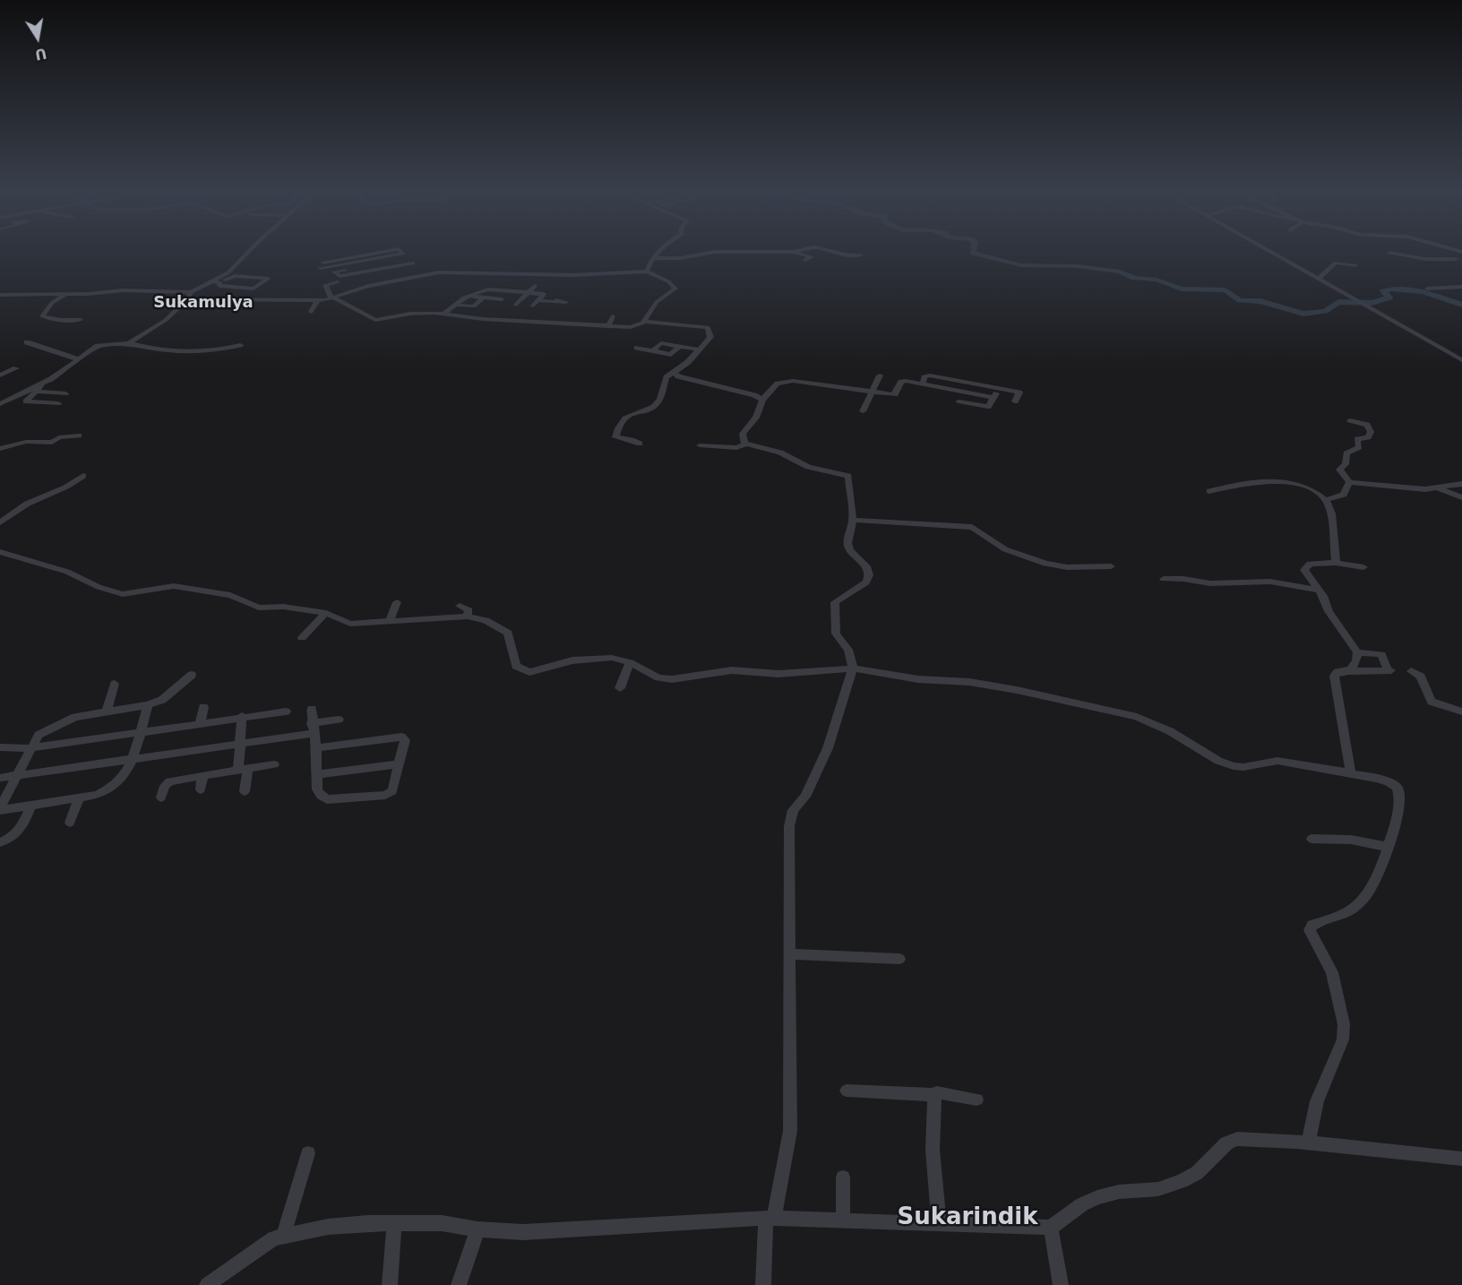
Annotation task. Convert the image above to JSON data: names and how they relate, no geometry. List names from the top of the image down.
{
  "districts": ["Sukamulya", "Sukarindik"],
  "north": "bottom"
}
